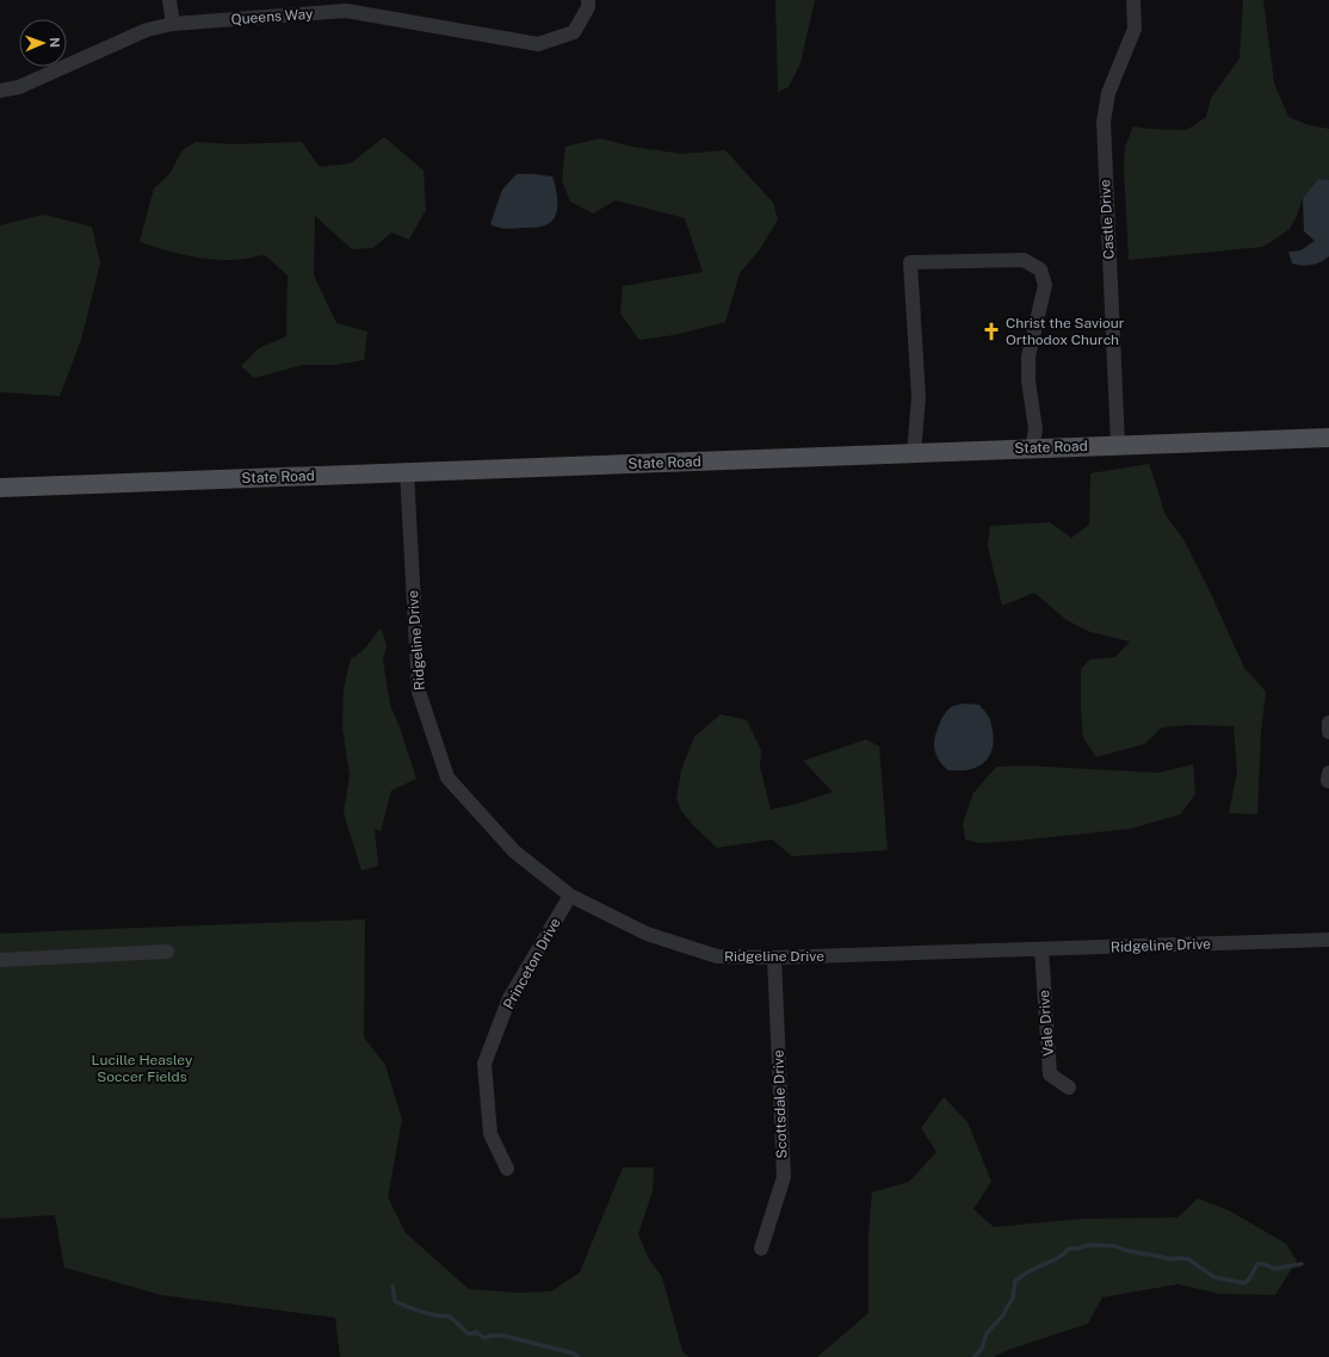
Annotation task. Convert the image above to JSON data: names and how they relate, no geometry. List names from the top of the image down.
{
  "streets": {
    "main road": ["State Road"],
    "street": [
      "Queens Way",
      "Castle Drive",
      "Ridgeline Drive",
      "Princeton Drive",
      "Vale Drive",
      "Scottsdale Drive"
    ]
  },
  "crossings": [
    ["Castle Drive", "State Road"],
    ["State Road", "Ridgeline Drive"],
    ["Ridgeline Drive", "Princeton Drive"],
    ["Ridgeline Drive", "Vale Drive"],
    ["Ridgeline Drive", "Scottsdale Drive"]
  ],
  "parks": ["Lucille Heasley Soccer Fields"],
  "places": {
    "church": ["Christ the Saviour Orthodox Church"]
  },
  "north": "right"
}
